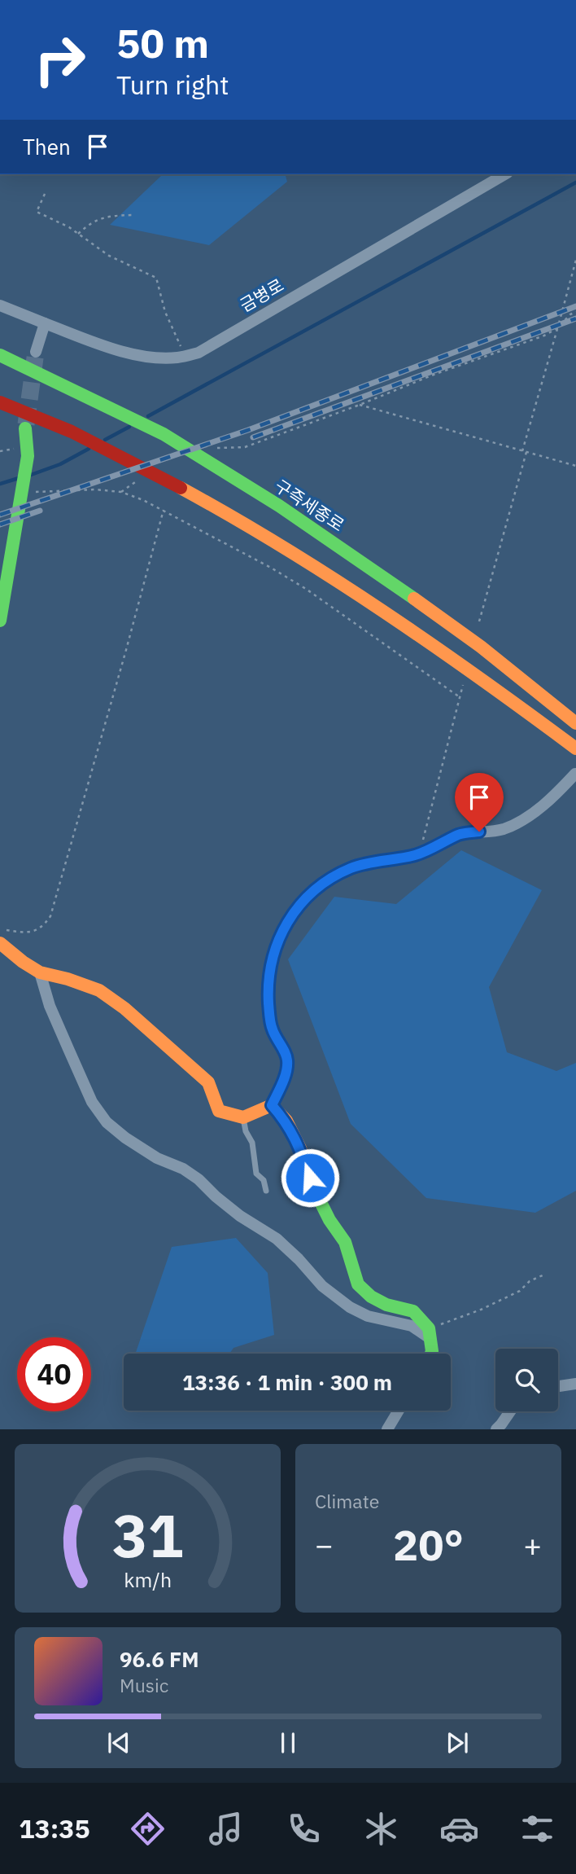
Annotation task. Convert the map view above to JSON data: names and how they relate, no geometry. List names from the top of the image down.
{
  "streets": {
    "main road": ["구즉세종로"],
    "street": ["금병로"]
  },
  "page": {
    "turn": ["50 m", "Turn right"],
    "then": "Then",
    "limit": "40",
    "trip": "13:36 · 1 min · 300 m",
    "tile": "Climate",
    "heat": ["−", "20°", "+"],
    "song": ["96.6 FM", "Music"],
    "tabs": "13:35",
    "gauge": ["31", "km/h"]
  }
}
